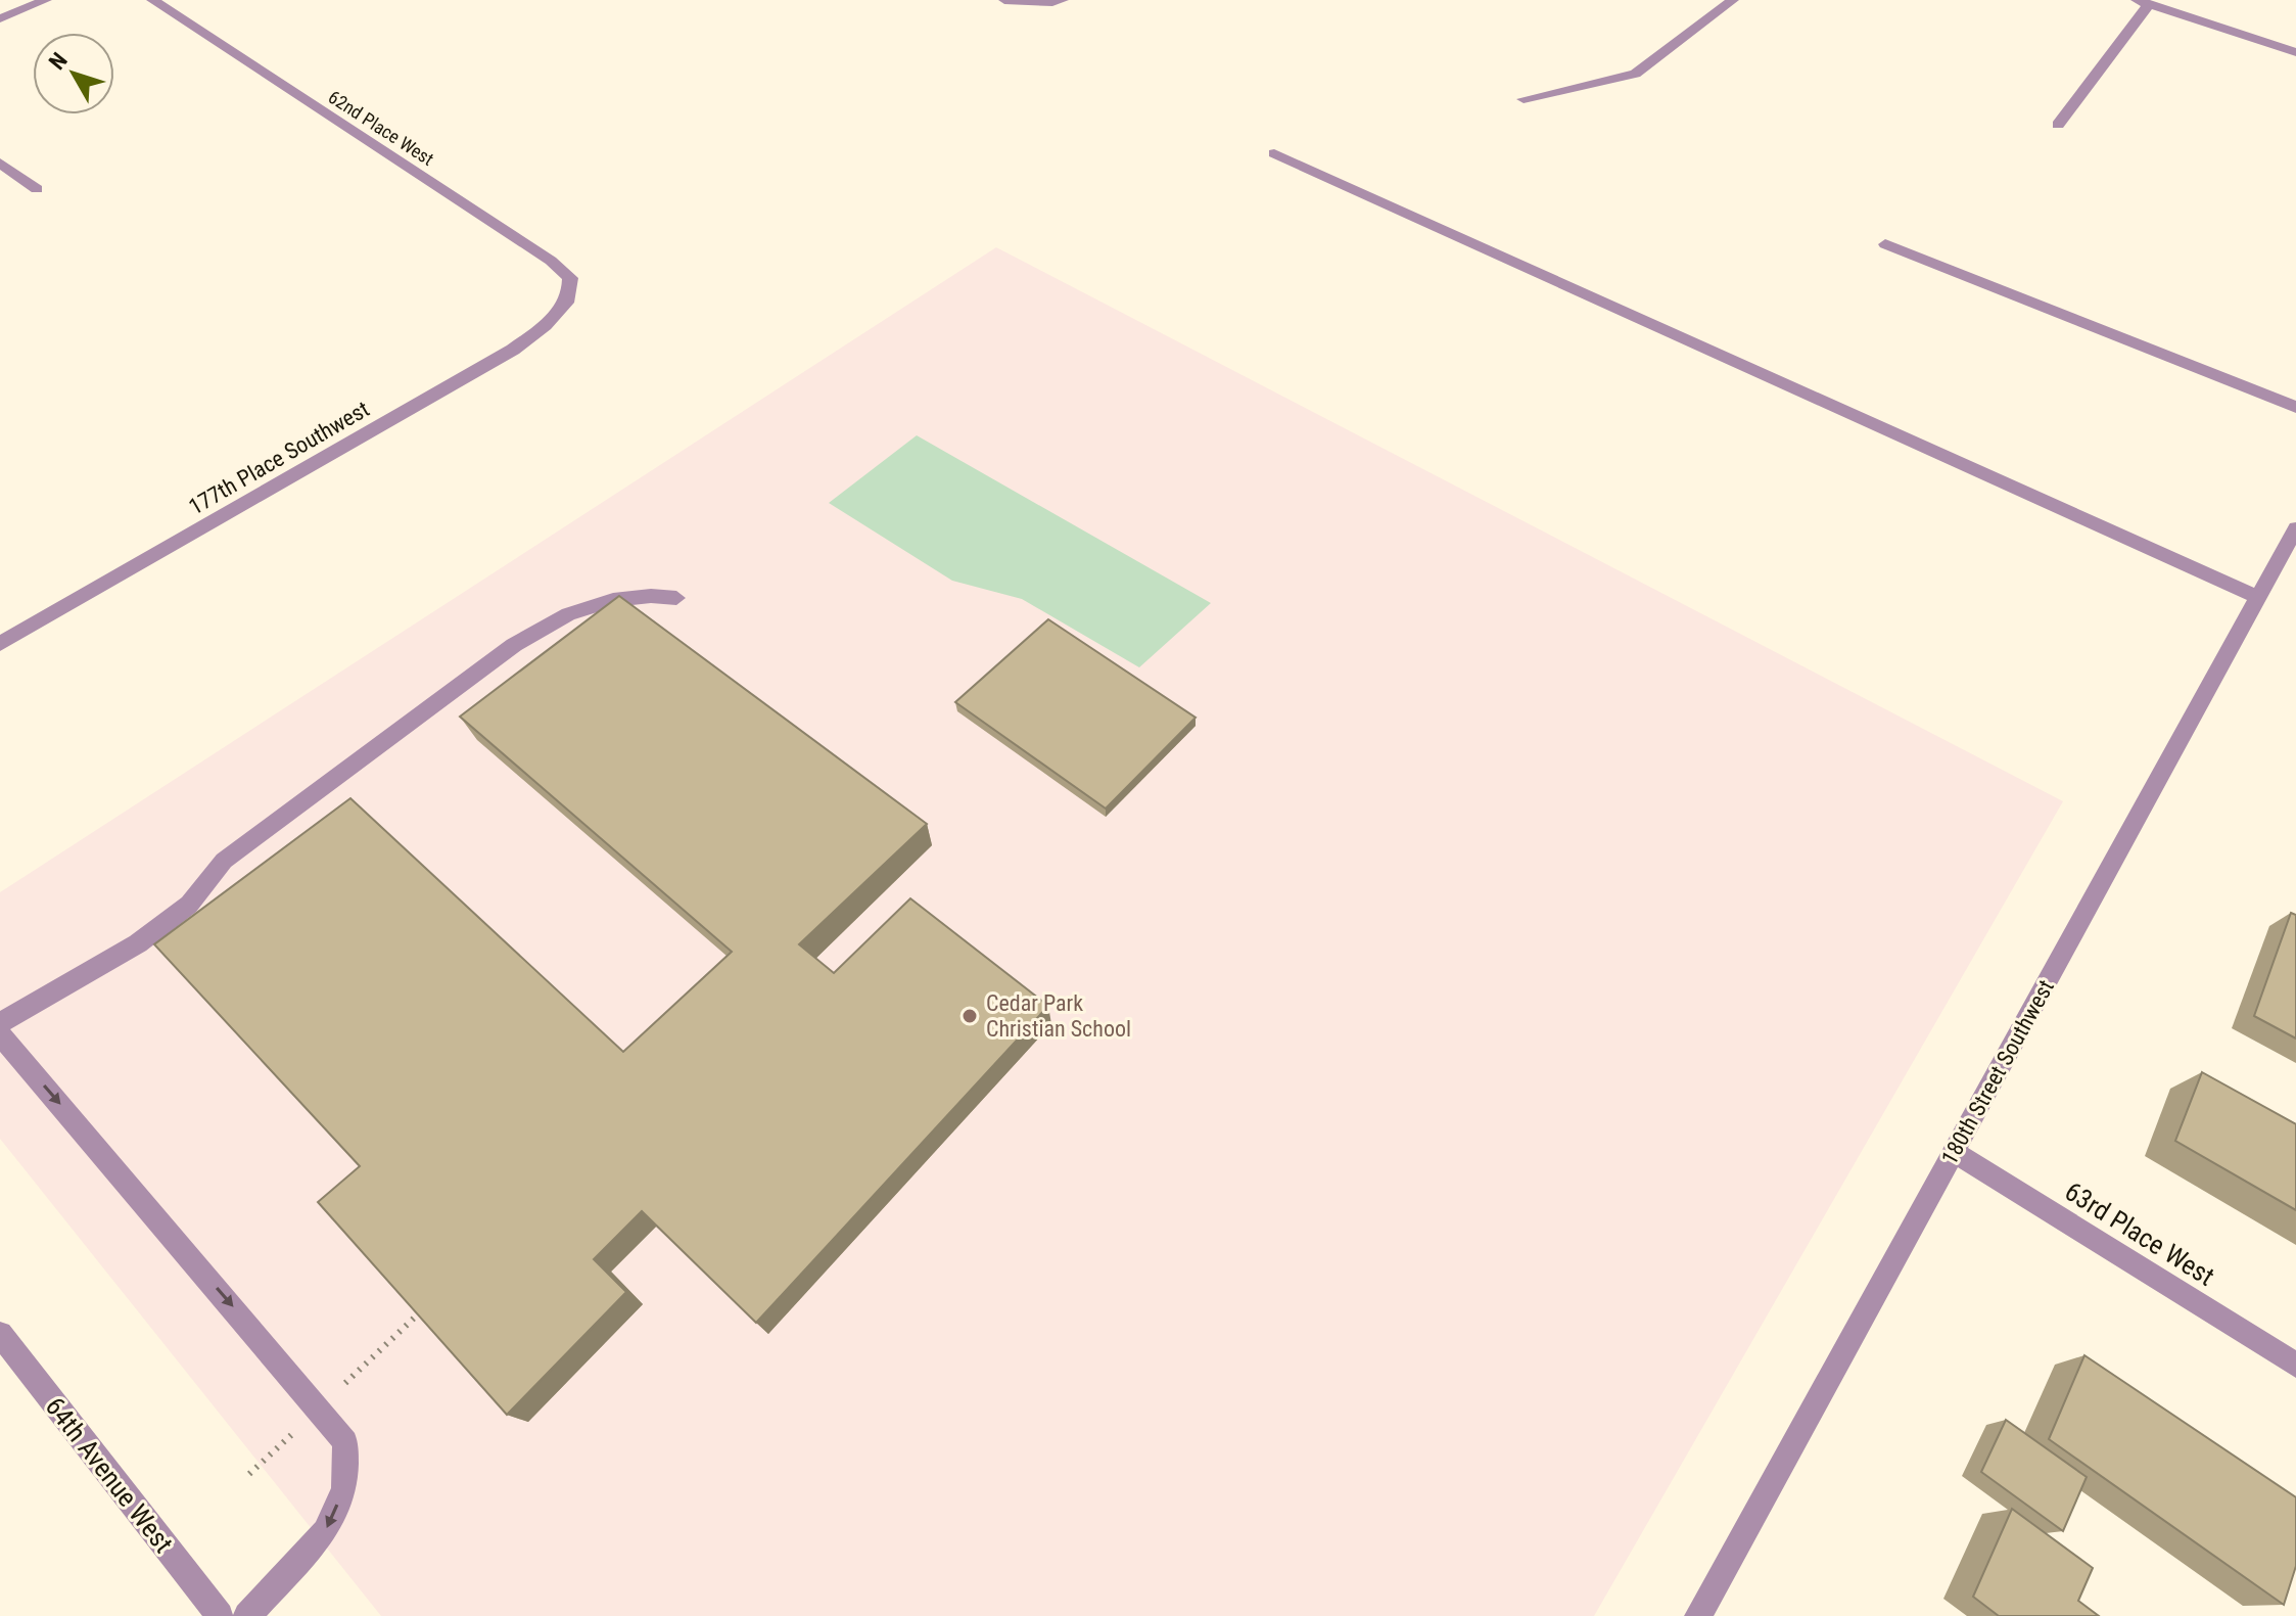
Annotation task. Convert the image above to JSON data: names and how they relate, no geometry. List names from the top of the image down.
{
  "streets": {
    "street": [
      "62nd Place West",
      "177th Place Southwest",
      "180th Street Southwest",
      "63rd Place West",
      "64th Avenue West"
    ]
  },
  "crossings": [
    ["62nd Place West", "177th Place Southwest"],
    ["180th Street Southwest", "63rd Place West"]
  ],
  "places": ["Cedar Park Christian School"],
  "north": "top left"
}
